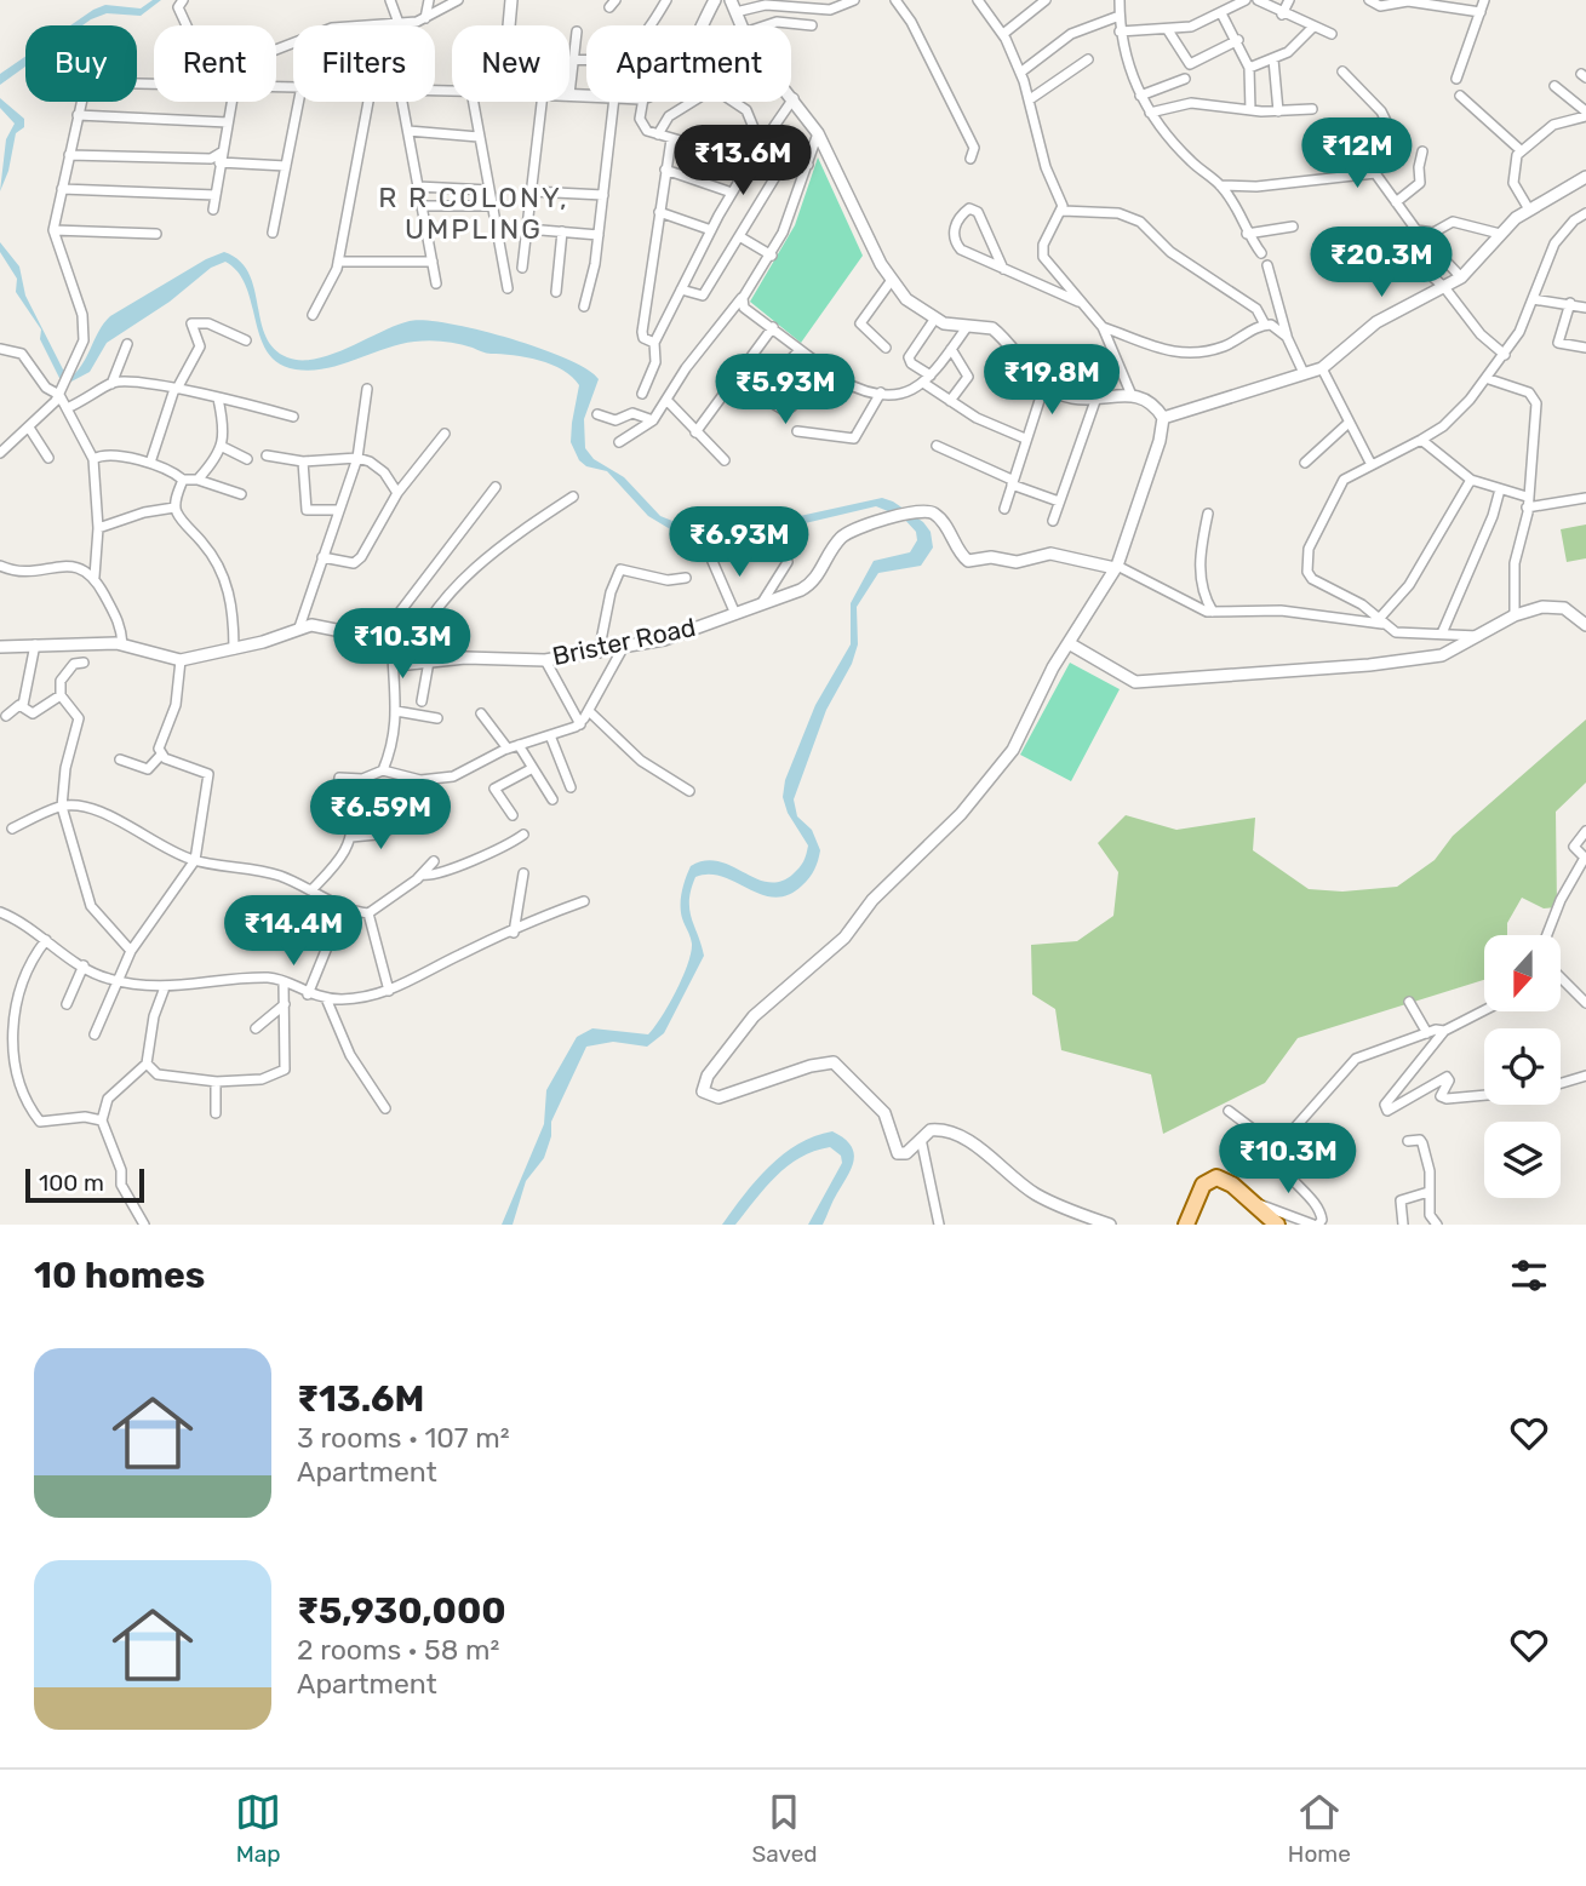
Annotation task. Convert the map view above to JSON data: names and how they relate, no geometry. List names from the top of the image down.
{
  "streets": {
    "street": ["Brister Road"]
  },
  "districts": ["R R COLONY, UMPLING"],
  "scale_bar": "100 m",
  "north": "bottom",
  "page": {
    "chip": [
      "Buy",
      "Rent",
      "Filters",
      "New",
      "Apartment"
    ],
    "price": [
      "₹12M",
      "₹13.6M",
      "₹20.3M",
      "₹19.8M",
      "₹5.93M",
      "₹6.93M",
      "₹10.3M",
      "₹6.59M",
      "₹14.4M",
      "₹10.3M"
    ],
    "scale": "100 m",
    "heading": "10 homes",
    "list": [
      {
        "name": "₹13.6M",
        "note": "3 rooms · 107 m² · Apartment"
      },
      {
        "name": "₹5,930,000",
        "note": "2 rooms · 58 m² · Apartment"
      }
    ],
    "tabs": ["Map", "Saved", "Home"]
  }
}
